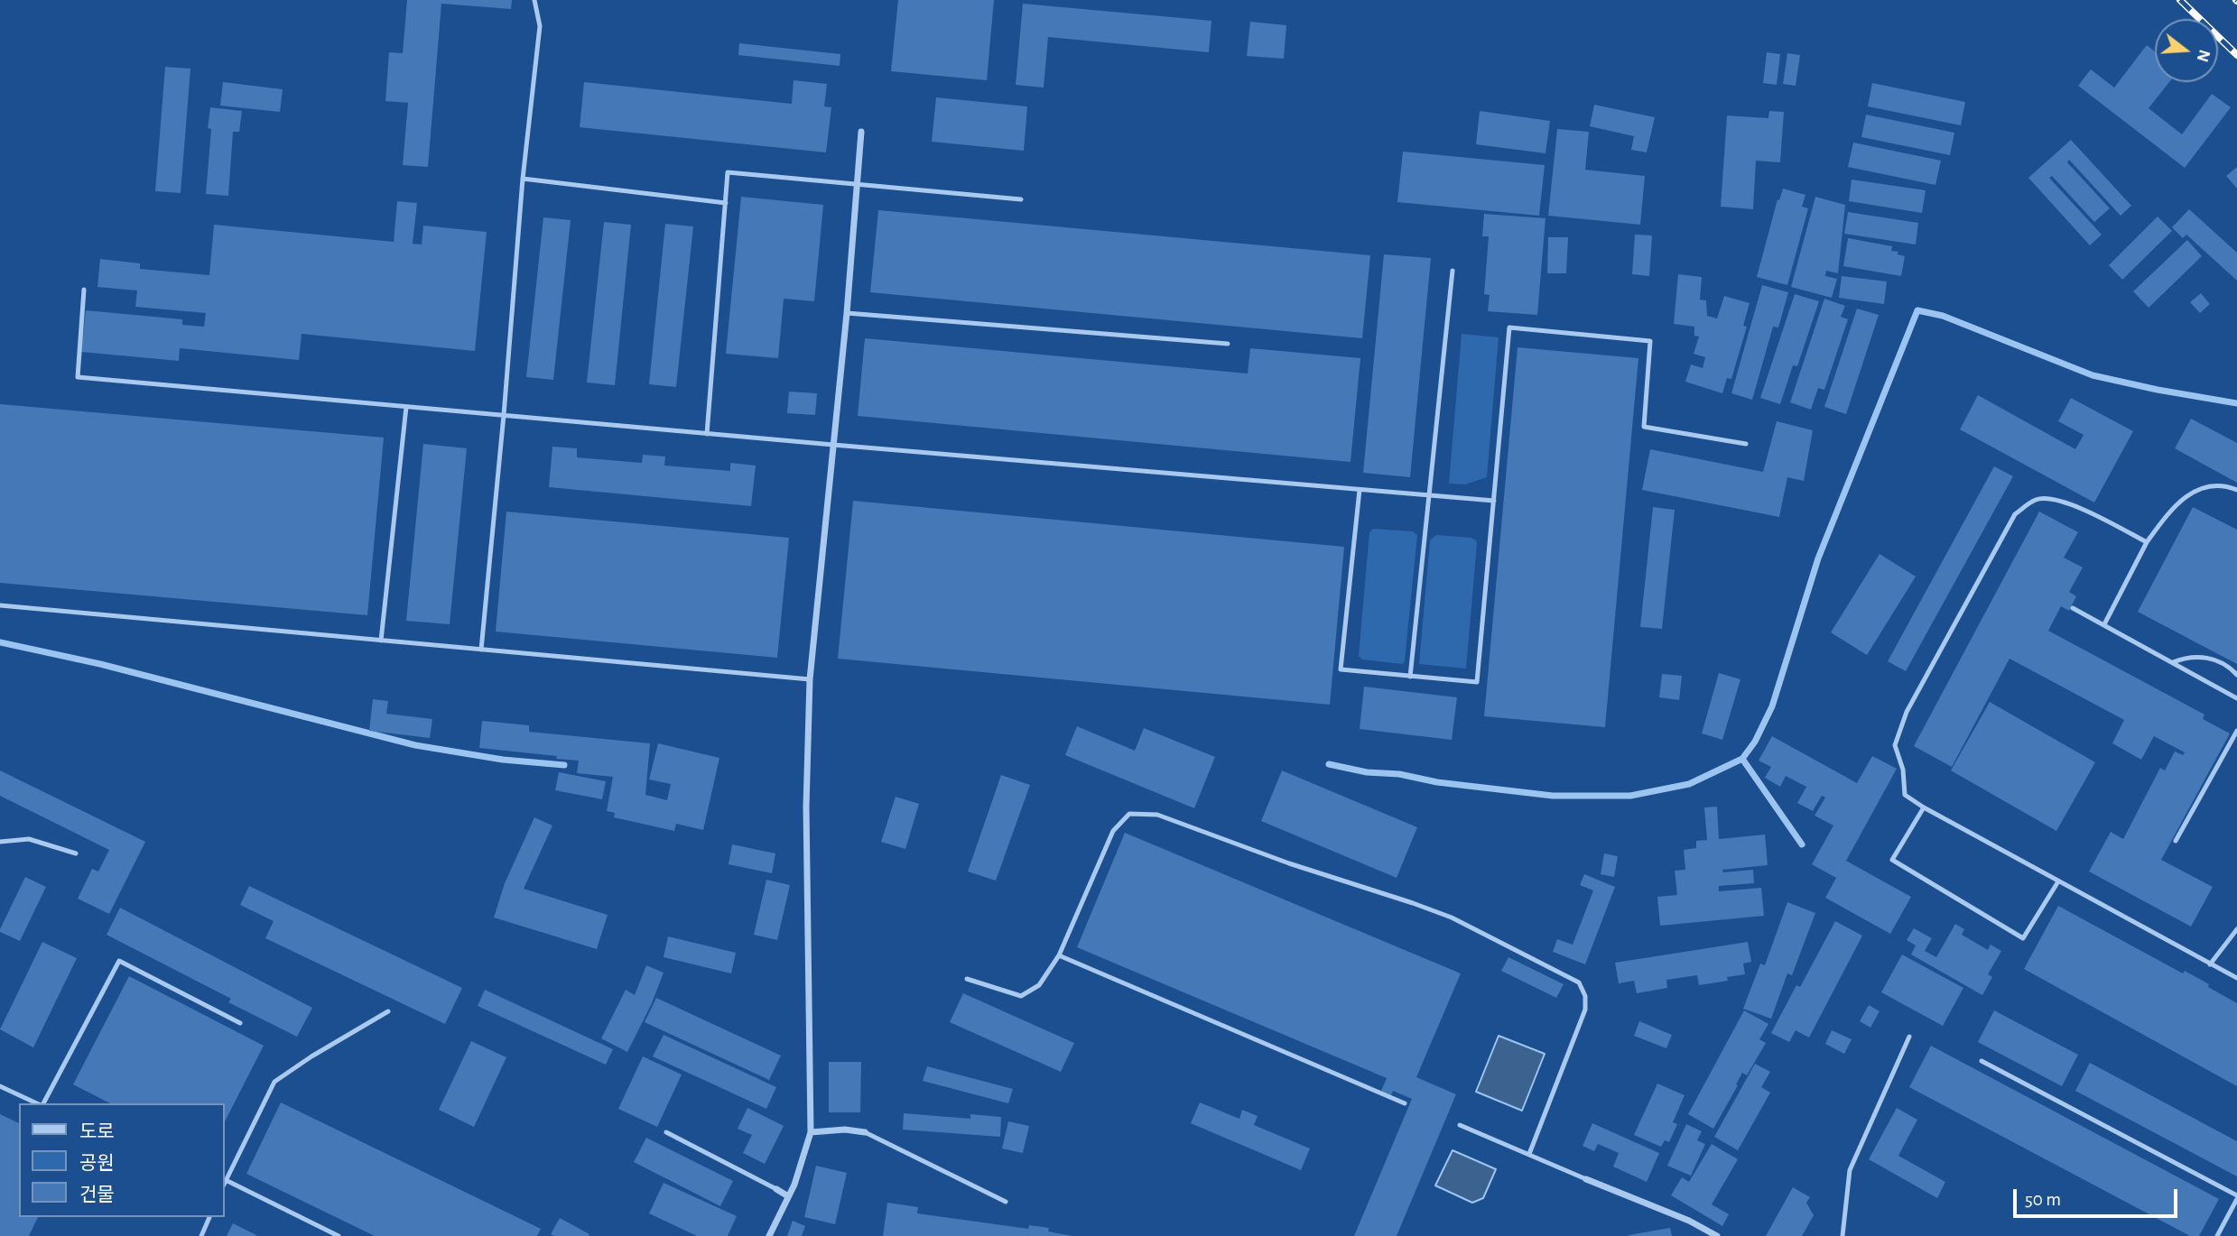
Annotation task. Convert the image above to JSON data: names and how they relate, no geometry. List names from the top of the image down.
{
  "legend": ["도로", "공원", "건물"],
  "scale_bar": "50 m",
  "north": "right"
}
